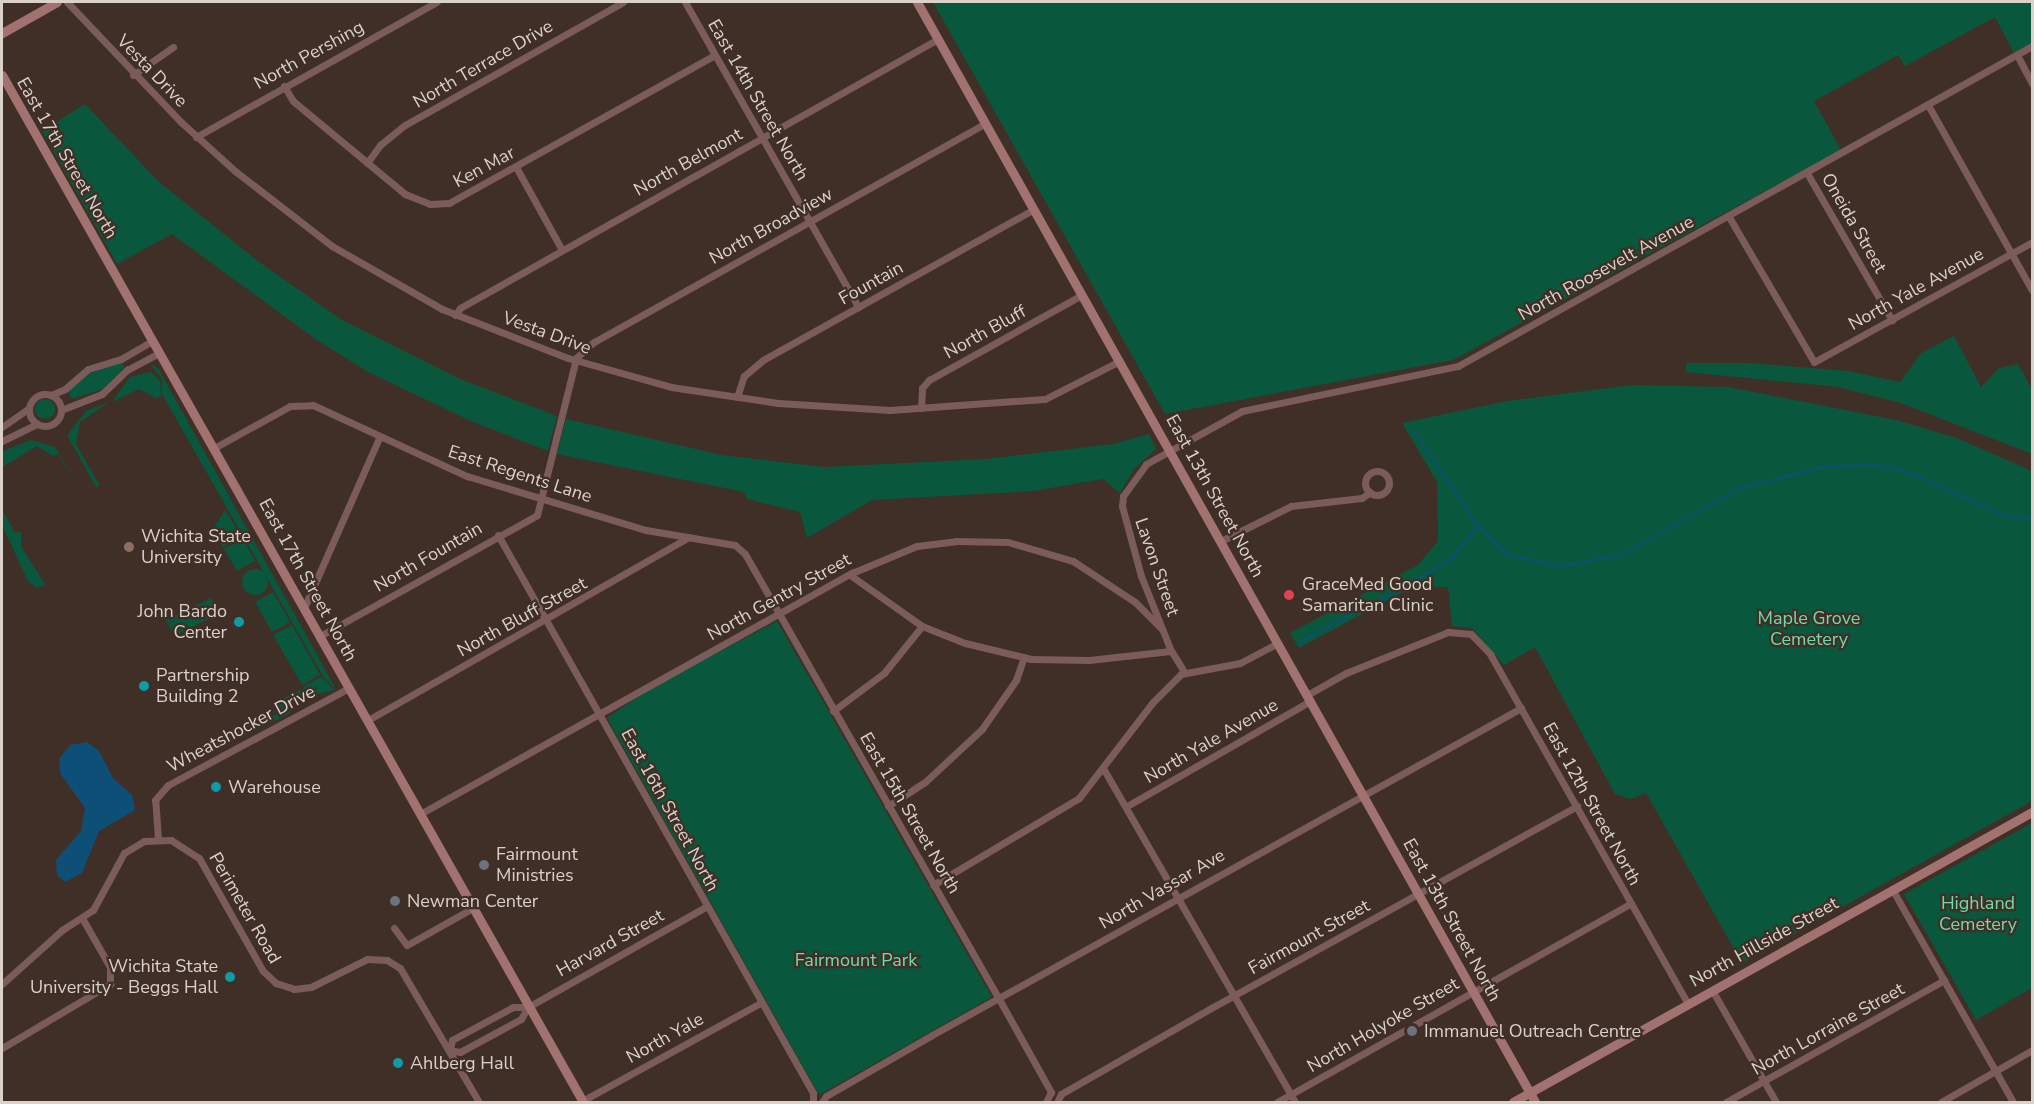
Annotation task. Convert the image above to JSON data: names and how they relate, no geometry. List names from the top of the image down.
{
  "streets": {
    "main road": ["East 17th Street North", "East 13th Street North", "North Hillside Street"],
    "street": [
      "North Pershing",
      "North Terrace Drive",
      "Vesta Drive",
      "East 14th Street North",
      "North Belmont",
      "Ken Mar",
      "Oneida Street",
      "North Broadview",
      "North Roosevelt Avenue",
      "Fountain",
      "North Yale Avenue",
      "North Bluff",
      "East Regents Lane",
      "North Fountain",
      "Lavon Street",
      "North Gentry Street",
      "North Bluff Street",
      "Wheatshocker Drive",
      "East 12th Street North",
      "East 16th Street North",
      "East 15th Street North",
      "North Vassar Ave",
      "Perimeter Road",
      "Fairmount Street",
      "Harvard Street",
      "North Holyoke Street",
      "North Lorraine Street",
      "North Yale"
    ]
  },
  "crossings": [
    ["North Pershing", "Vesta Drive"],
    ["North Pershing", "Ken Mar"],
    ["North Terrace Drive", "Ken Mar"],
    ["Vesta Drive", "North Belmont"],
    ["Vesta Drive", "North Broadview"],
    ["Vesta Drive", "Fountain"],
    ["Vesta Drive", "North Bluff"],
    ["Vesta Drive", "East 13th Street North"],
    ["East 14th Street North", "North Belmont"],
    ["East 14th Street North", "Ken Mar"],
    ["East 14th Street North", "North Broadview"],
    ["East 14th Street North", "Fountain"],
    ["East 17th Street North", "East Regents Lane"],
    ["East 17th Street North", "North Fountain"],
    ["East 17th Street North", "North Gentry Street"],
    ["East 17th Street North", "North Bluff Street"],
    ["East 17th Street North", "Wheatshocker Drive"],
    ["East 17th Street North", "Harvard Street"],
    ["East 17th Street North", "North Yale"],
    ["North Belmont", "East 13th Street North"],
    ["Oneida Street", "North Roosevelt Avenue"],
    ["Oneida Street", "North Yale Avenue"],
    ["North Broadview", "East 13th Street North"],
    ["North Roosevelt Avenue", "North Yale Avenue"],
    ["North Roosevelt Avenue", "East 13th Street North"],
    ["North Roosevelt Avenue", "Lavon Street"],
    ["Fountain", "East 13th Street North"],
    ["North Yale Avenue", "East 13th Street North"],
    ["North Yale Avenue", "East 12th Street North"],
    ["North Bluff", "East 13th Street North"],
    ["East Regents Lane", "North Fountain"],
    ["East Regents Lane", "North Bluff Street"],
    ["East Regents Lane", "East 15th Street North"],
    ["East 13th Street North", "Lavon Street"],
    ["East 13th Street North", "North Vassar Ave"],
    ["East 13th Street North", "Fairmount Street"],
    ["East 13th Street North", "North Hillside Street"],
    ["East 13th Street North", "North Holyoke Street"],
    ["North Fountain", "East 16th Street North"],
    ["Lavon Street", "North Gentry Street"],
    ["North Gentry Street", "East 16th Street North"],
    ["North Gentry Street", "East 15th Street North"],
    ["North Bluff Street", "East 16th Street North"],
    ["Wheatshocker Drive", "Perimeter Road"],
    ["East 12th Street North", "North Vassar Ave"],
    ["East 12th Street North", "Fairmount Street"],
    ["East 12th Street North", "North Hillside Street"],
    ["East 12th Street North", "North Holyoke Street"],
    ["East 16th Street North", "North Vassar Ave"],
    ["East 16th Street North", "Harvard Street"],
    ["East 16th Street North", "North Yale"],
    ["East 15th Street North", "North Vassar Ave"],
    ["East 15th Street North", "Fairmount Street"]
  ],
  "parks": ["Maple Grove Cemetery", "Highland Cemetery", "Fairmount Park"],
  "places": [
    "Wichita State University",
    "GraceMed Good Samaritan Clinic",
    "John Bardo Center",
    "Partnership Building 2",
    "Warehouse",
    "Fairmount Ministries",
    "Newman Center",
    "Wichita State University - Beggs Hall",
    "Immanuel Outreach Centre",
    "Ahlberg Hall"
  ]
}
